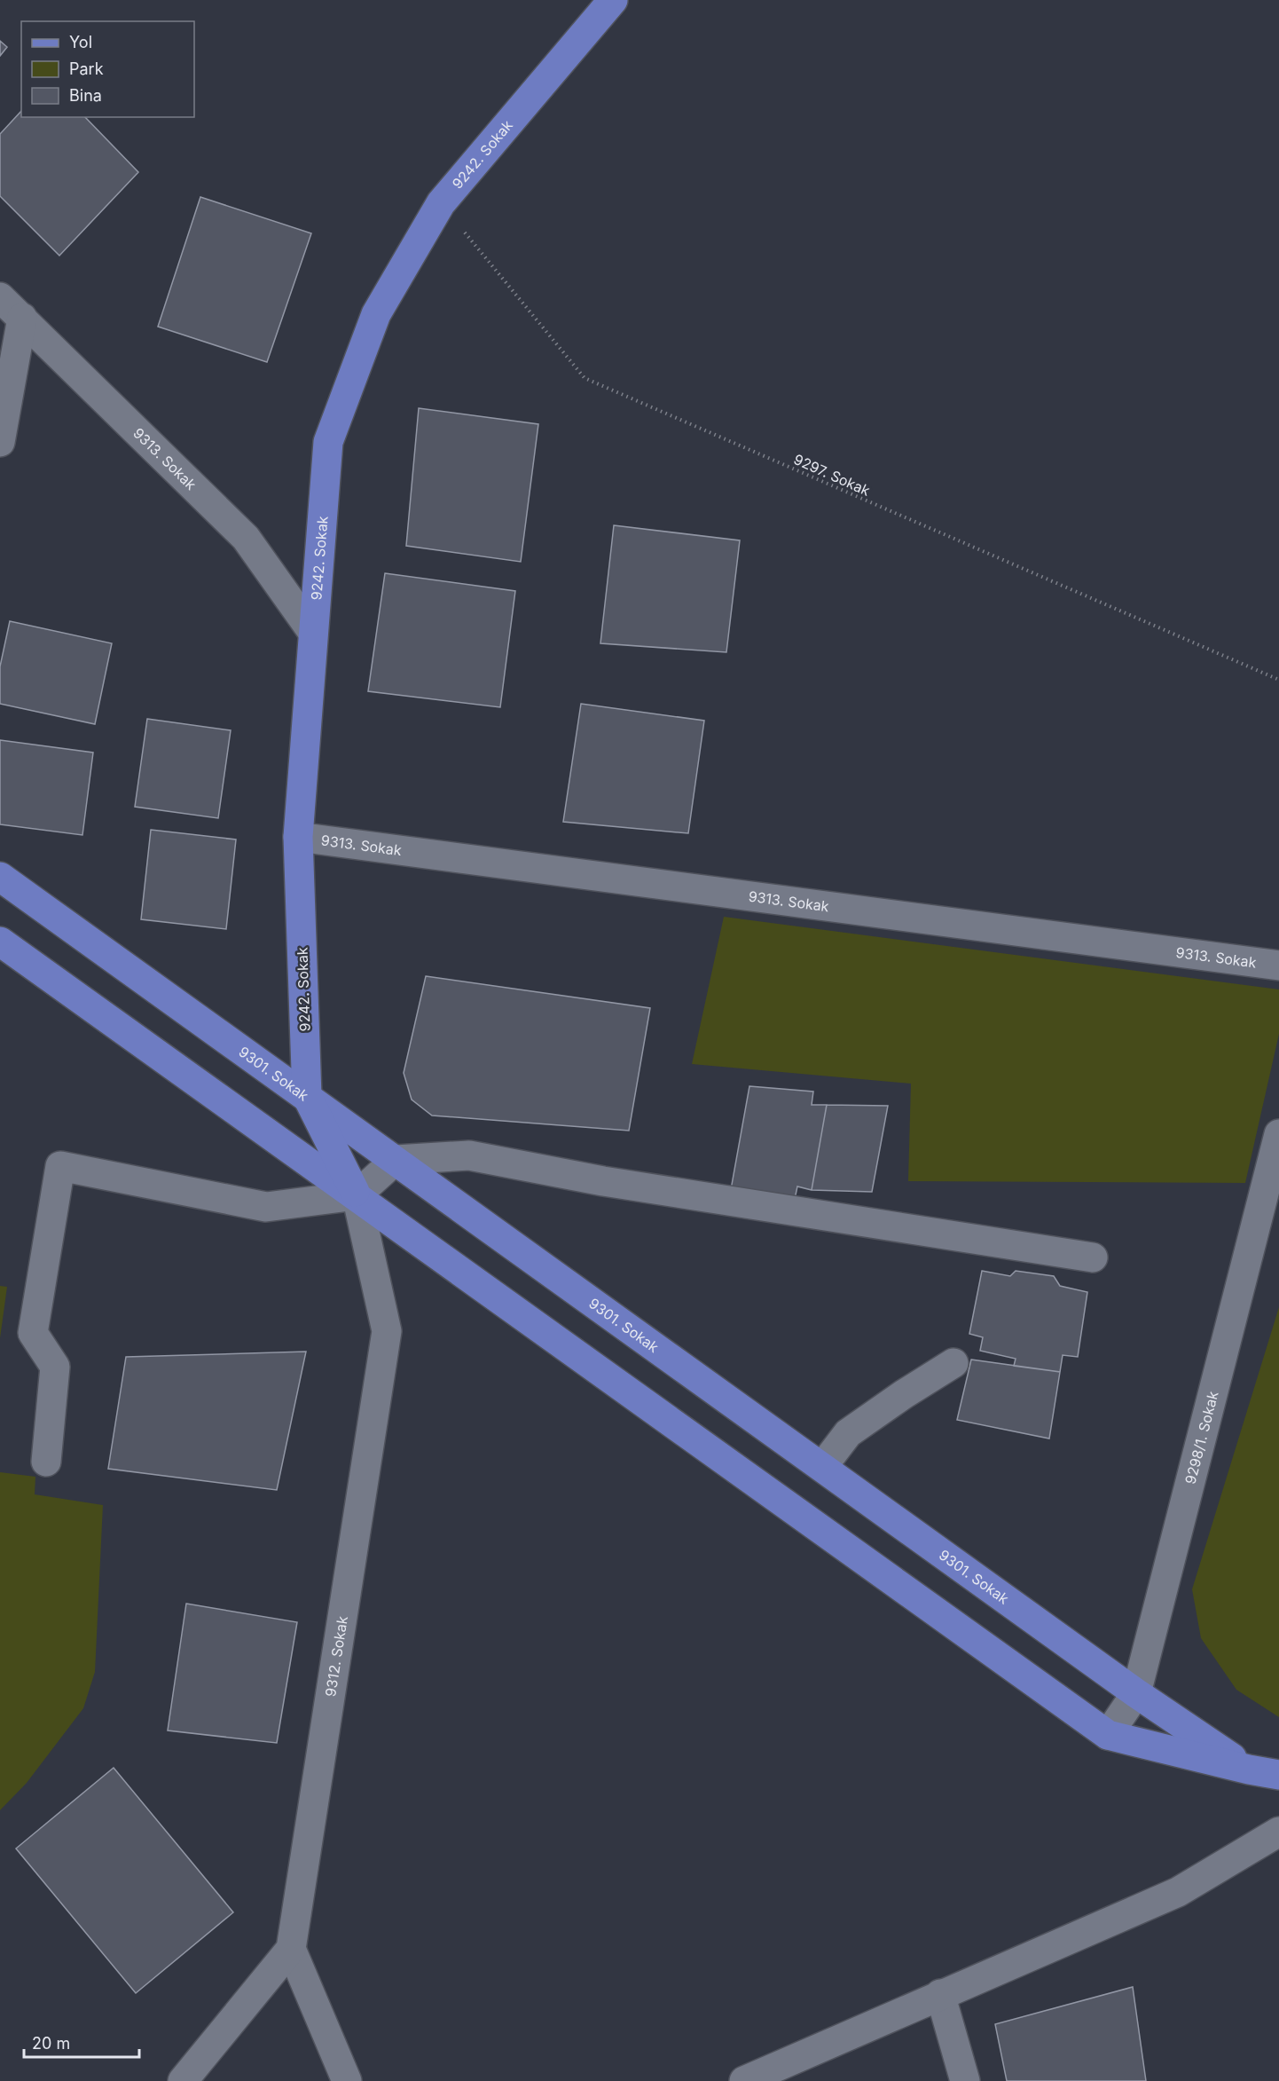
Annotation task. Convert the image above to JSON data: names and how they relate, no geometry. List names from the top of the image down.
{
  "streets": {
    "main road": ["9242. Sokak", "9301. Sokak"],
    "street": ["9313. Sokak", "9298/1. Sokak", "9312. Sokak"],
    "path": ["9297. Sokak"]
  },
  "crossings": [
    ["9242. Sokak", "9313. Sokak"],
    ["9242. Sokak", "9297. Sokak"],
    ["9242. Sokak", "9301. Sokak"],
    ["9242. Sokak", "9312. Sokak"],
    ["9301. Sokak", "9298/1. Sokak"],
    ["9301. Sokak", "9312. Sokak"]
  ],
  "legend": ["Yol", "Park", "Bina"],
  "scale_bar": "20 m"
}
